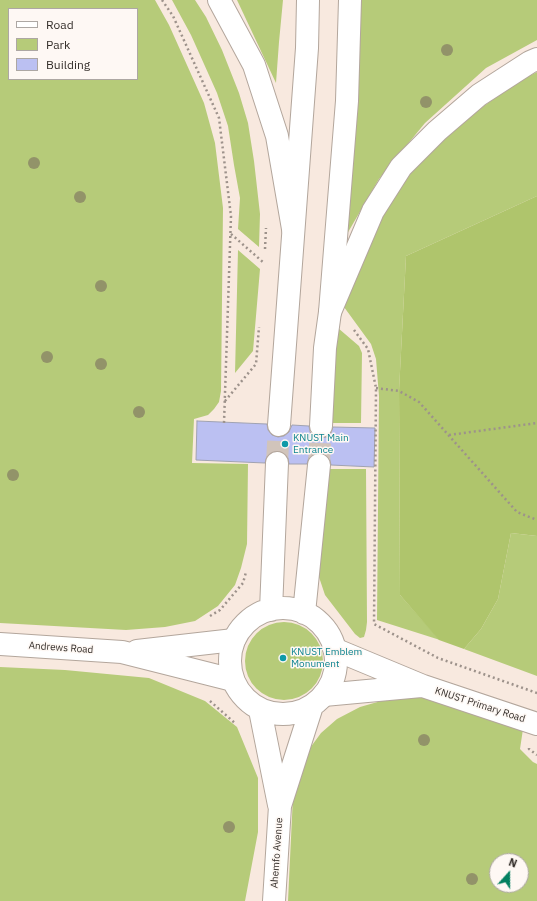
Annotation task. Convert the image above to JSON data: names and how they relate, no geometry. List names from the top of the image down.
{
  "streets": {
    "main road": ["Andrews Road", "KNUST Primary Road", "Ahemfo Avenue"]
  },
  "crossings": [
    ["Andrews Road", "KNUST Primary Road"]
  ],
  "places": ["KNUST Main Entrance", "KNUST Emblem Monument"],
  "legend": ["Road", "Park", "Building"],
  "north": "top"
}
